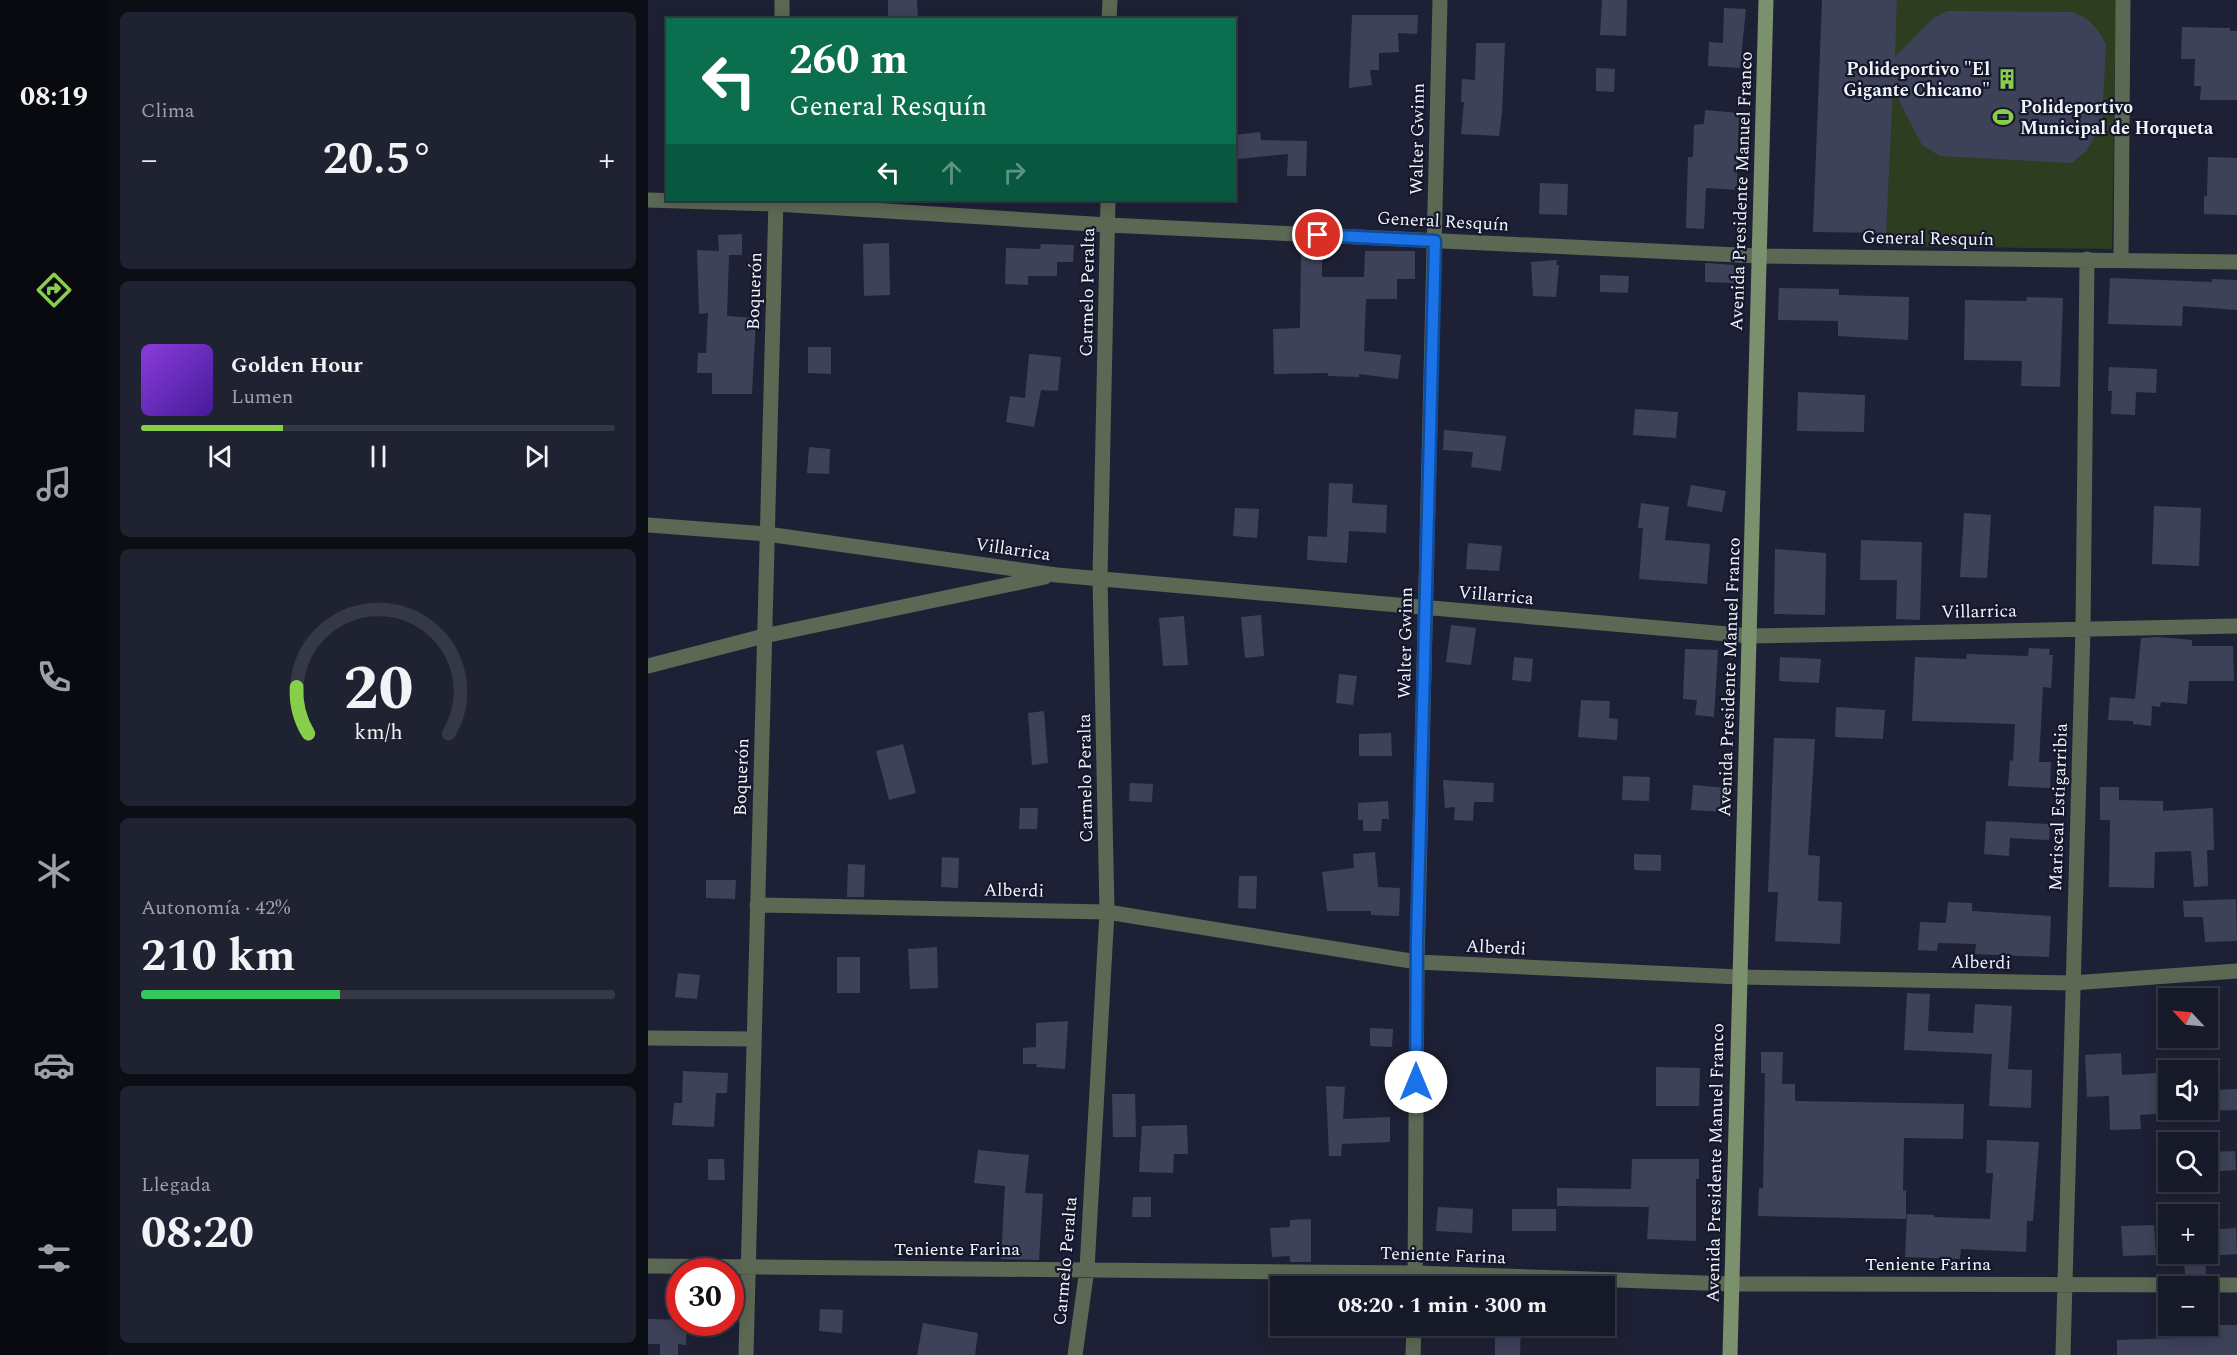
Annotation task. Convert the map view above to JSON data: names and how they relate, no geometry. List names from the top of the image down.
{
  "streets": {
    "main road": ["Avenida Presidente Manuel Franco"],
    "street": [
      "Walter Gwinn",
      "General Resquín",
      "Boquerón",
      "Carmelo Peralta",
      "Villarrica",
      "Mariscal Estigarribia",
      "Alberdi",
      "Teniente Farina"
    ]
  },
  "crossings": [
    ["Walter Gwinn", "General Resquín"],
    ["Walter Gwinn", "Villarrica"],
    ["Walter Gwinn", "Alberdi"],
    ["Avenida Presidente Manuel Franco", "General Resquín"],
    ["Avenida Presidente Manuel Franco", "Villarrica"],
    ["Avenida Presidente Manuel Franco", "Alberdi"],
    ["Avenida Presidente Manuel Franco", "Teniente Farina"],
    ["General Resquín", "Boquerón"],
    ["General Resquín", "Carmelo Peralta"],
    ["General Resquín", "Mariscal Estigarribia"],
    ["Boquerón", "Villarrica"],
    ["Boquerón", "Alberdi"],
    ["Boquerón", "Teniente Farina"],
    ["Carmelo Peralta", "Villarrica"],
    ["Carmelo Peralta", "Alberdi"],
    ["Carmelo Peralta", "Teniente Farina"],
    ["Villarrica", "Mariscal Estigarribia"],
    ["Mariscal Estigarribia", "Alberdi"],
    ["Mariscal Estigarribia", "Teniente Farina"]
  ],
  "places": {
    "building": ["Polideportivo \"El Gigante Chicano\""],
    "sports": ["Polideportivo Municipal de Horqueta"]
  },
  "north": "top left",
  "page": {
    "tabs": "08:19",
    "tile": [
      "Clima",
      ["Autonomía · 42%", "210 km"],
      ["Llegada", "08:20"]
    ],
    "turn": ["260 m", "General Resquín"],
    "heat": ["−", "20.5°", "+"],
    "song": ["Golden Hour", "Lumen"],
    "map_buttons": ["+", "−"],
    "limit": "30",
    "trip": "08:20 · 1 min · 300 m",
    "gauge": ["20", "km/h"]
  }
}
